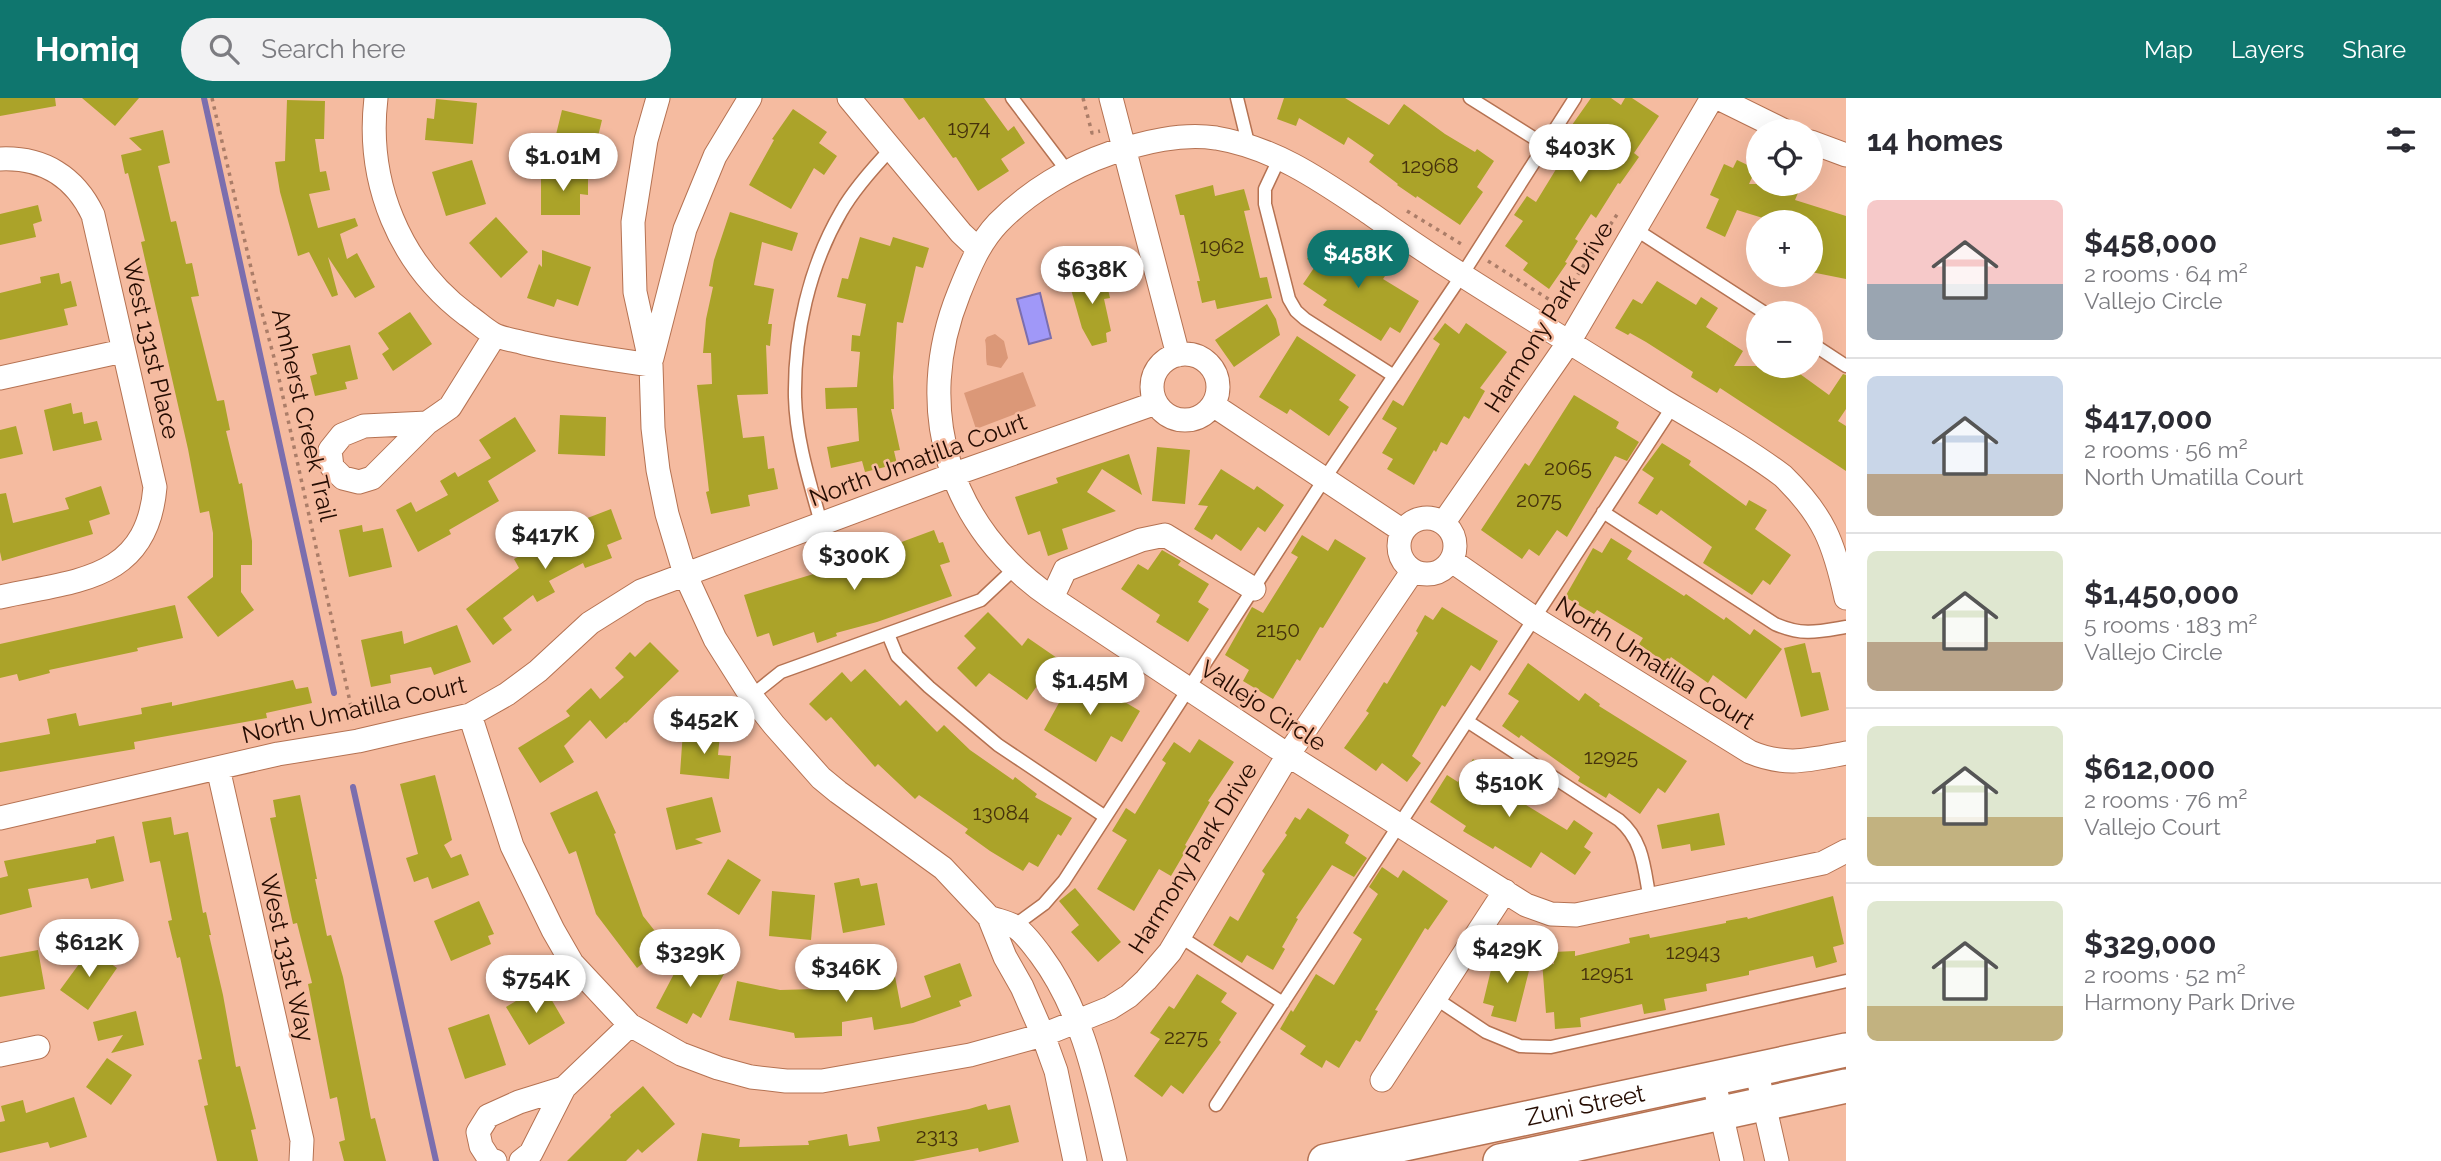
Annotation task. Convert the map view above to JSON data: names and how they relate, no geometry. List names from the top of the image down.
{
  "streets": {
    "main road": ["Zuni Street"],
    "street": [
      "Harmony Park Drive",
      "West 131st Place",
      "North Umatilla Court",
      "Vallejo Circle",
      "West 131st Way"
    ],
    "path": ["Amherst Creek Trail"]
  },
  "crossings": [
    ["Harmony Park Drive", "North Umatilla Court"],
    ["Harmony Park Drive", "Vallejo Circle"],
    ["Amherst Creek Trail", "North Umatilla Court"],
    ["North Umatilla Court", "Vallejo Circle"],
    ["North Umatilla Court", "West 131st Way"]
  ],
  "house_numbers": [
    "1974",
    "12968",
    "1962",
    "2065",
    "2075",
    "2150",
    "12925",
    "13084",
    "12943",
    "12951",
    "2275",
    "2313"
  ],
  "page": {
    "header": "Homiq",
    "search": "Search here",
    "nav": ["Map", "Layers", "Share"],
    "heading": "14 homes",
    "map_buttons": ["+", "−"],
    "price": [
      "$403K",
      "$1.01M",
      "$458K",
      "$638K",
      "$417K",
      "$300K",
      "$1.45M",
      "$452K",
      "$510K",
      "$612K",
      "$429K",
      "$329K",
      "$346K",
      "$754K"
    ],
    "list": [
      {
        "name": "$458,000",
        "note": "2 rooms · 64 m² · Vallejo Circle"
      },
      {
        "name": "$417,000",
        "note": "2 rooms · 56 m² · North Umatilla Court"
      },
      {
        "name": "$1,450,000",
        "note": "5 rooms · 183 m² · Vallejo Circle"
      },
      {
        "name": "$612,000",
        "note": "2 rooms · 76 m² · Vallejo Court"
      },
      {
        "name": "$329,000",
        "note": "2 rooms · 52 m² · Harmony Park Drive"
      }
    ]
  }
}
